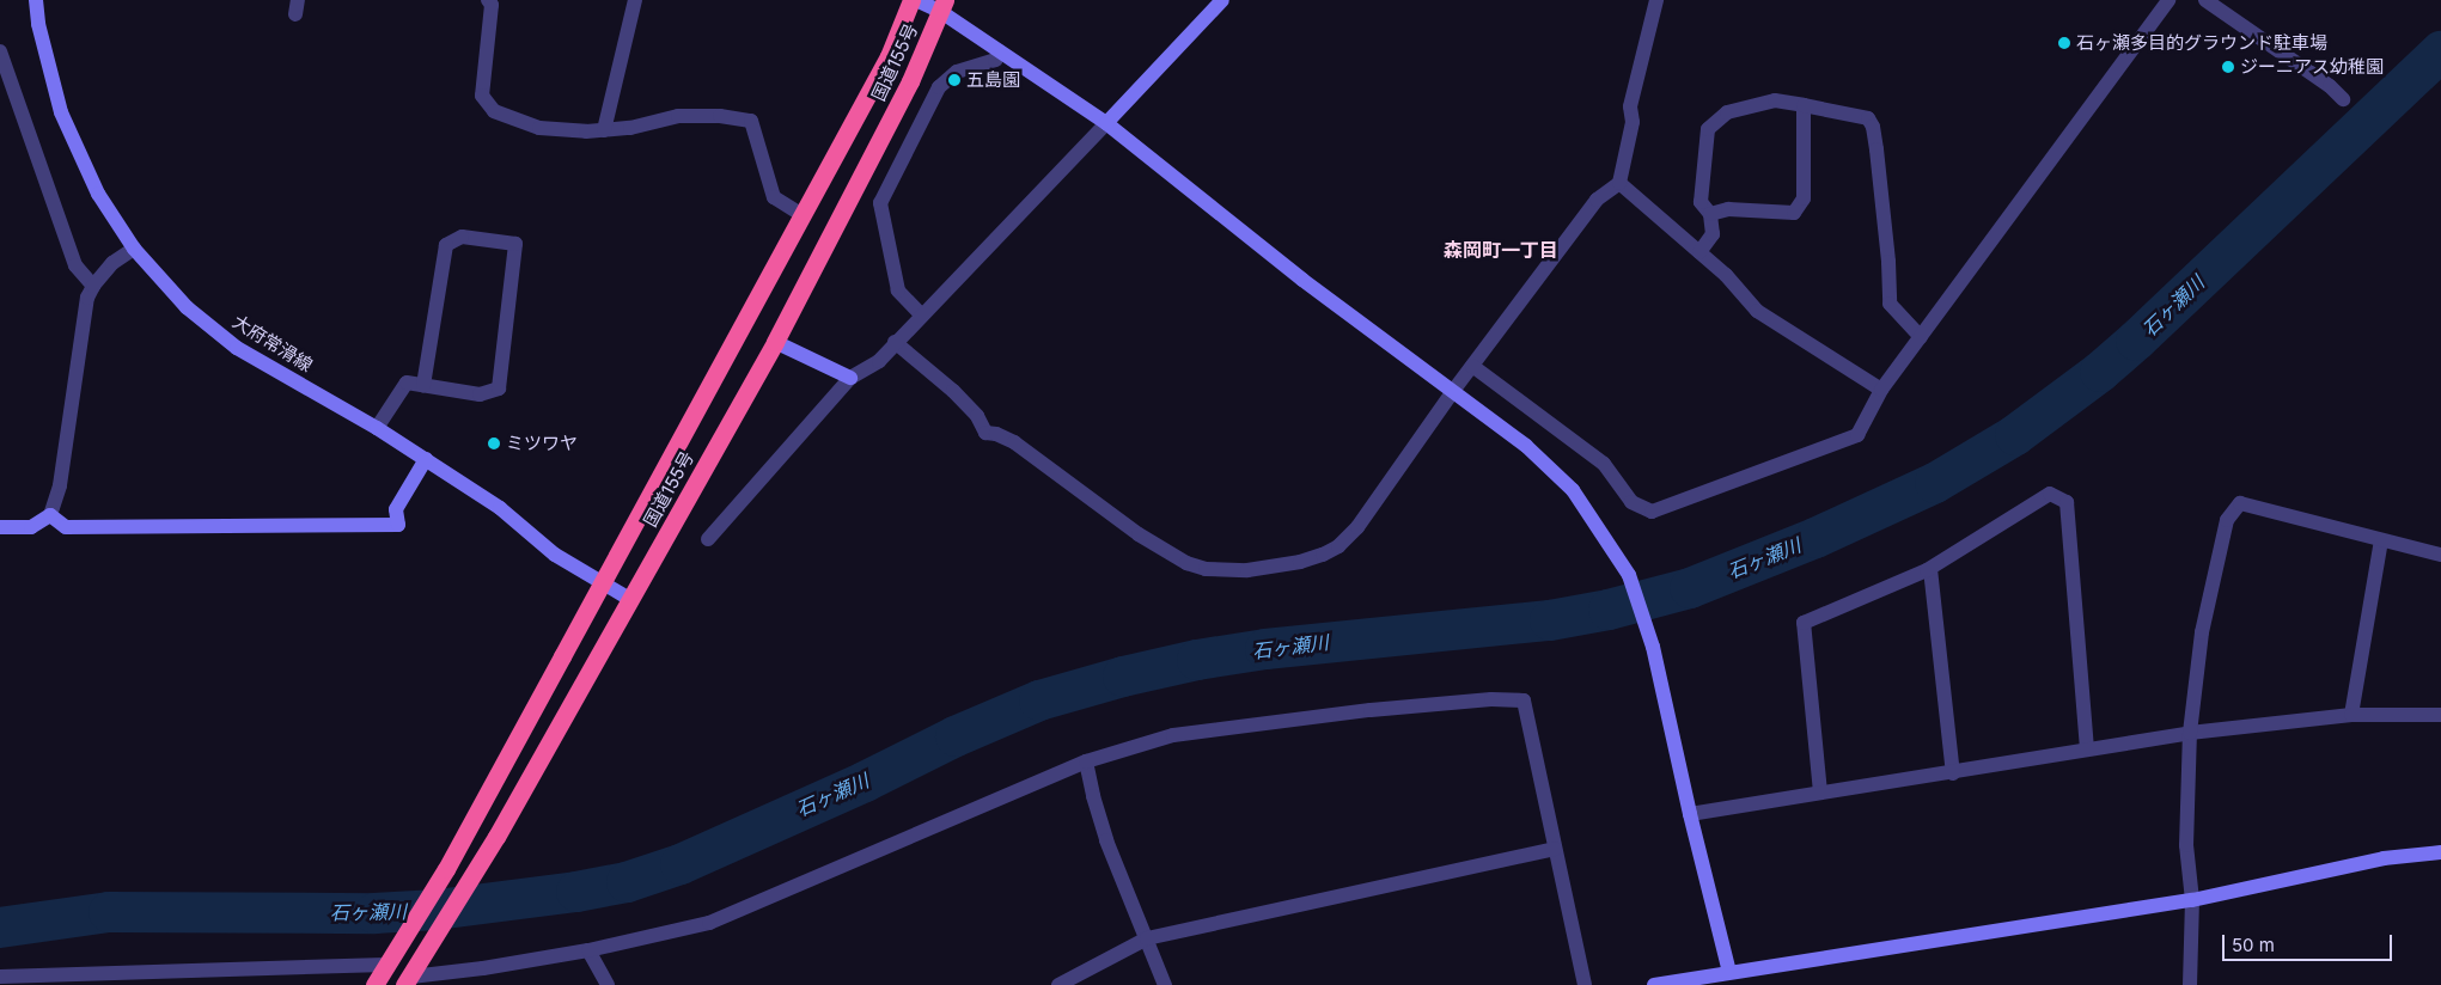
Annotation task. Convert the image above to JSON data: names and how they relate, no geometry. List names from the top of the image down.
{
  "streets": {
    "highway": ["国道155号"],
    "street": ["大府常滑線"]
  },
  "crossings": [
    ["国道155号", "大府常滑線"]
  ],
  "districts": ["森岡町一丁目"],
  "water": ["石ヶ瀬川"],
  "places": [
    "石ヶ瀬多目的グラウンド駐車場",
    "ジーニアス幼稚園",
    "五島園",
    "ミツワヤ"
  ],
  "scale_bar": "50 m"
}
